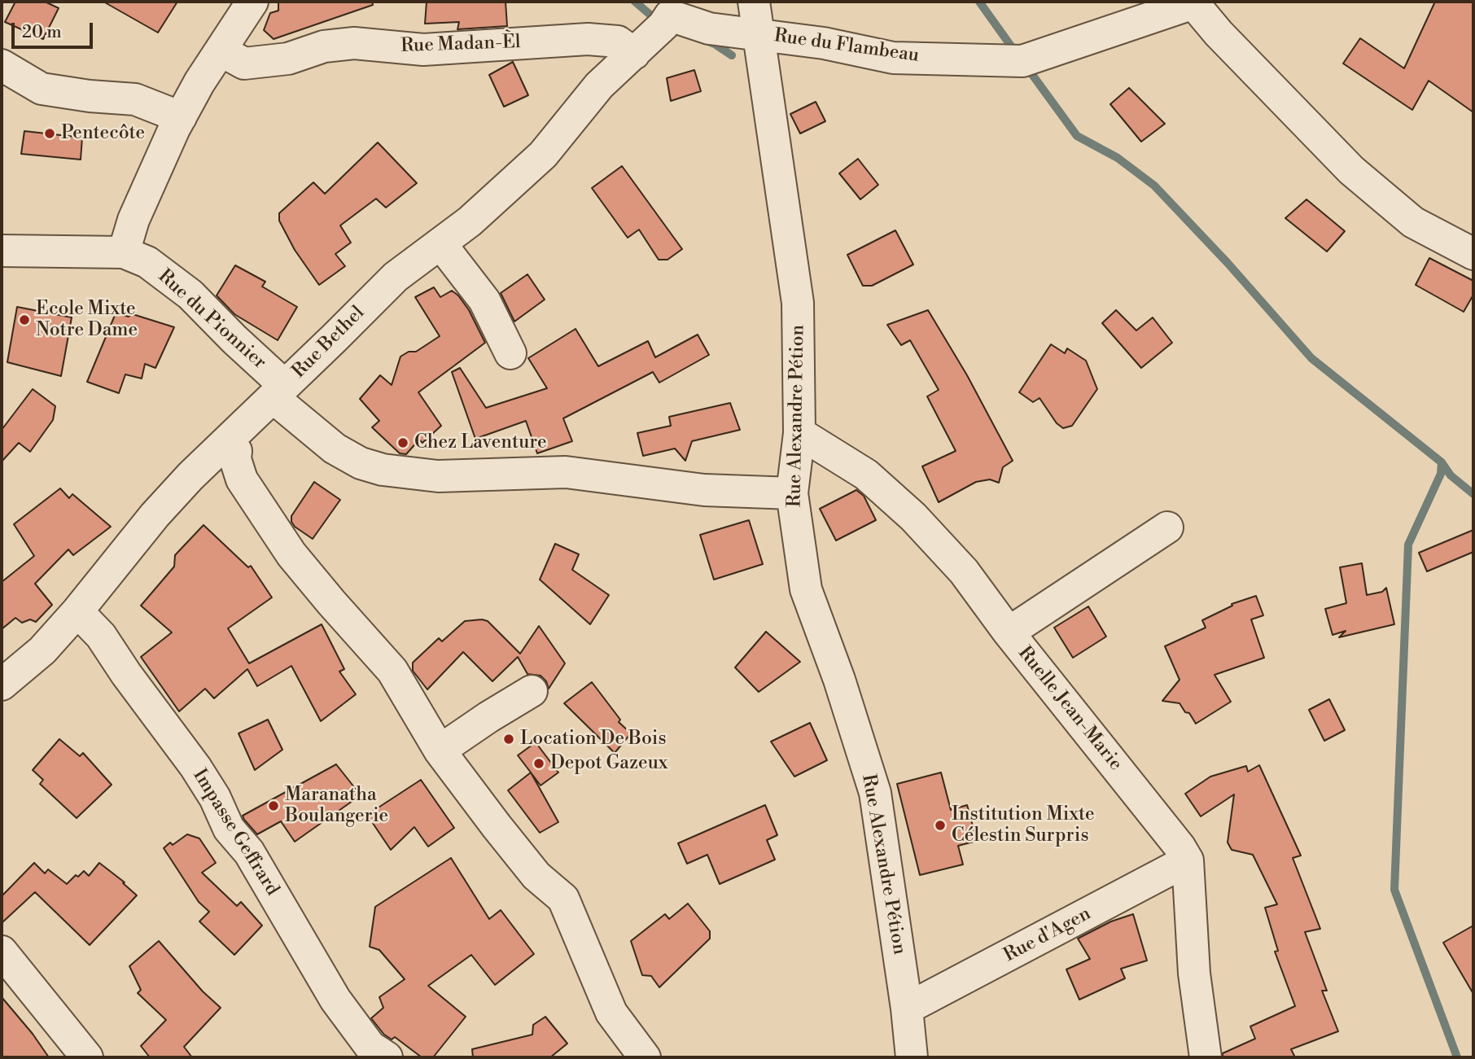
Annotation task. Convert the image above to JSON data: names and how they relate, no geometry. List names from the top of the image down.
{
  "streets": {
    "street": [
      "Rue Madan-Èl",
      "Rue du Flambeau",
      "Rue du Pionnier",
      "Rue Bethel",
      "Rue Alexandre Pétion",
      "Ruelle Jean-Marie",
      "Impasse Geffrard",
      "Rue d'Agen"
    ]
  },
  "crossings": [
    ["Rue Madan-Èl", "Rue Bethel"],
    ["Rue du Flambeau", "Rue Bethel"],
    ["Rue du Flambeau", "Rue Alexandre Pétion"],
    ["Rue du Pionnier", "Rue Bethel"],
    ["Rue du Pionnier", "Rue Alexandre Pétion"],
    ["Rue Bethel", "Impasse Geffrard"],
    ["Rue Alexandre Pétion", "Ruelle Jean-Marie"],
    ["Rue Alexandre Pétion", "Rue d'Agen"],
    ["Ruelle Jean-Marie", "Rue d'Agen"]
  ],
  "places": [
    "Pentecôte",
    "Ecole Mixte Notre Dame",
    "Chez Laventure",
    "Location De Bois",
    "Depot Gazeux",
    "Maranatha Boulangerie",
    "Institution Mixte Célestin Surpris"
  ],
  "scale_bar": "20 m"
}
